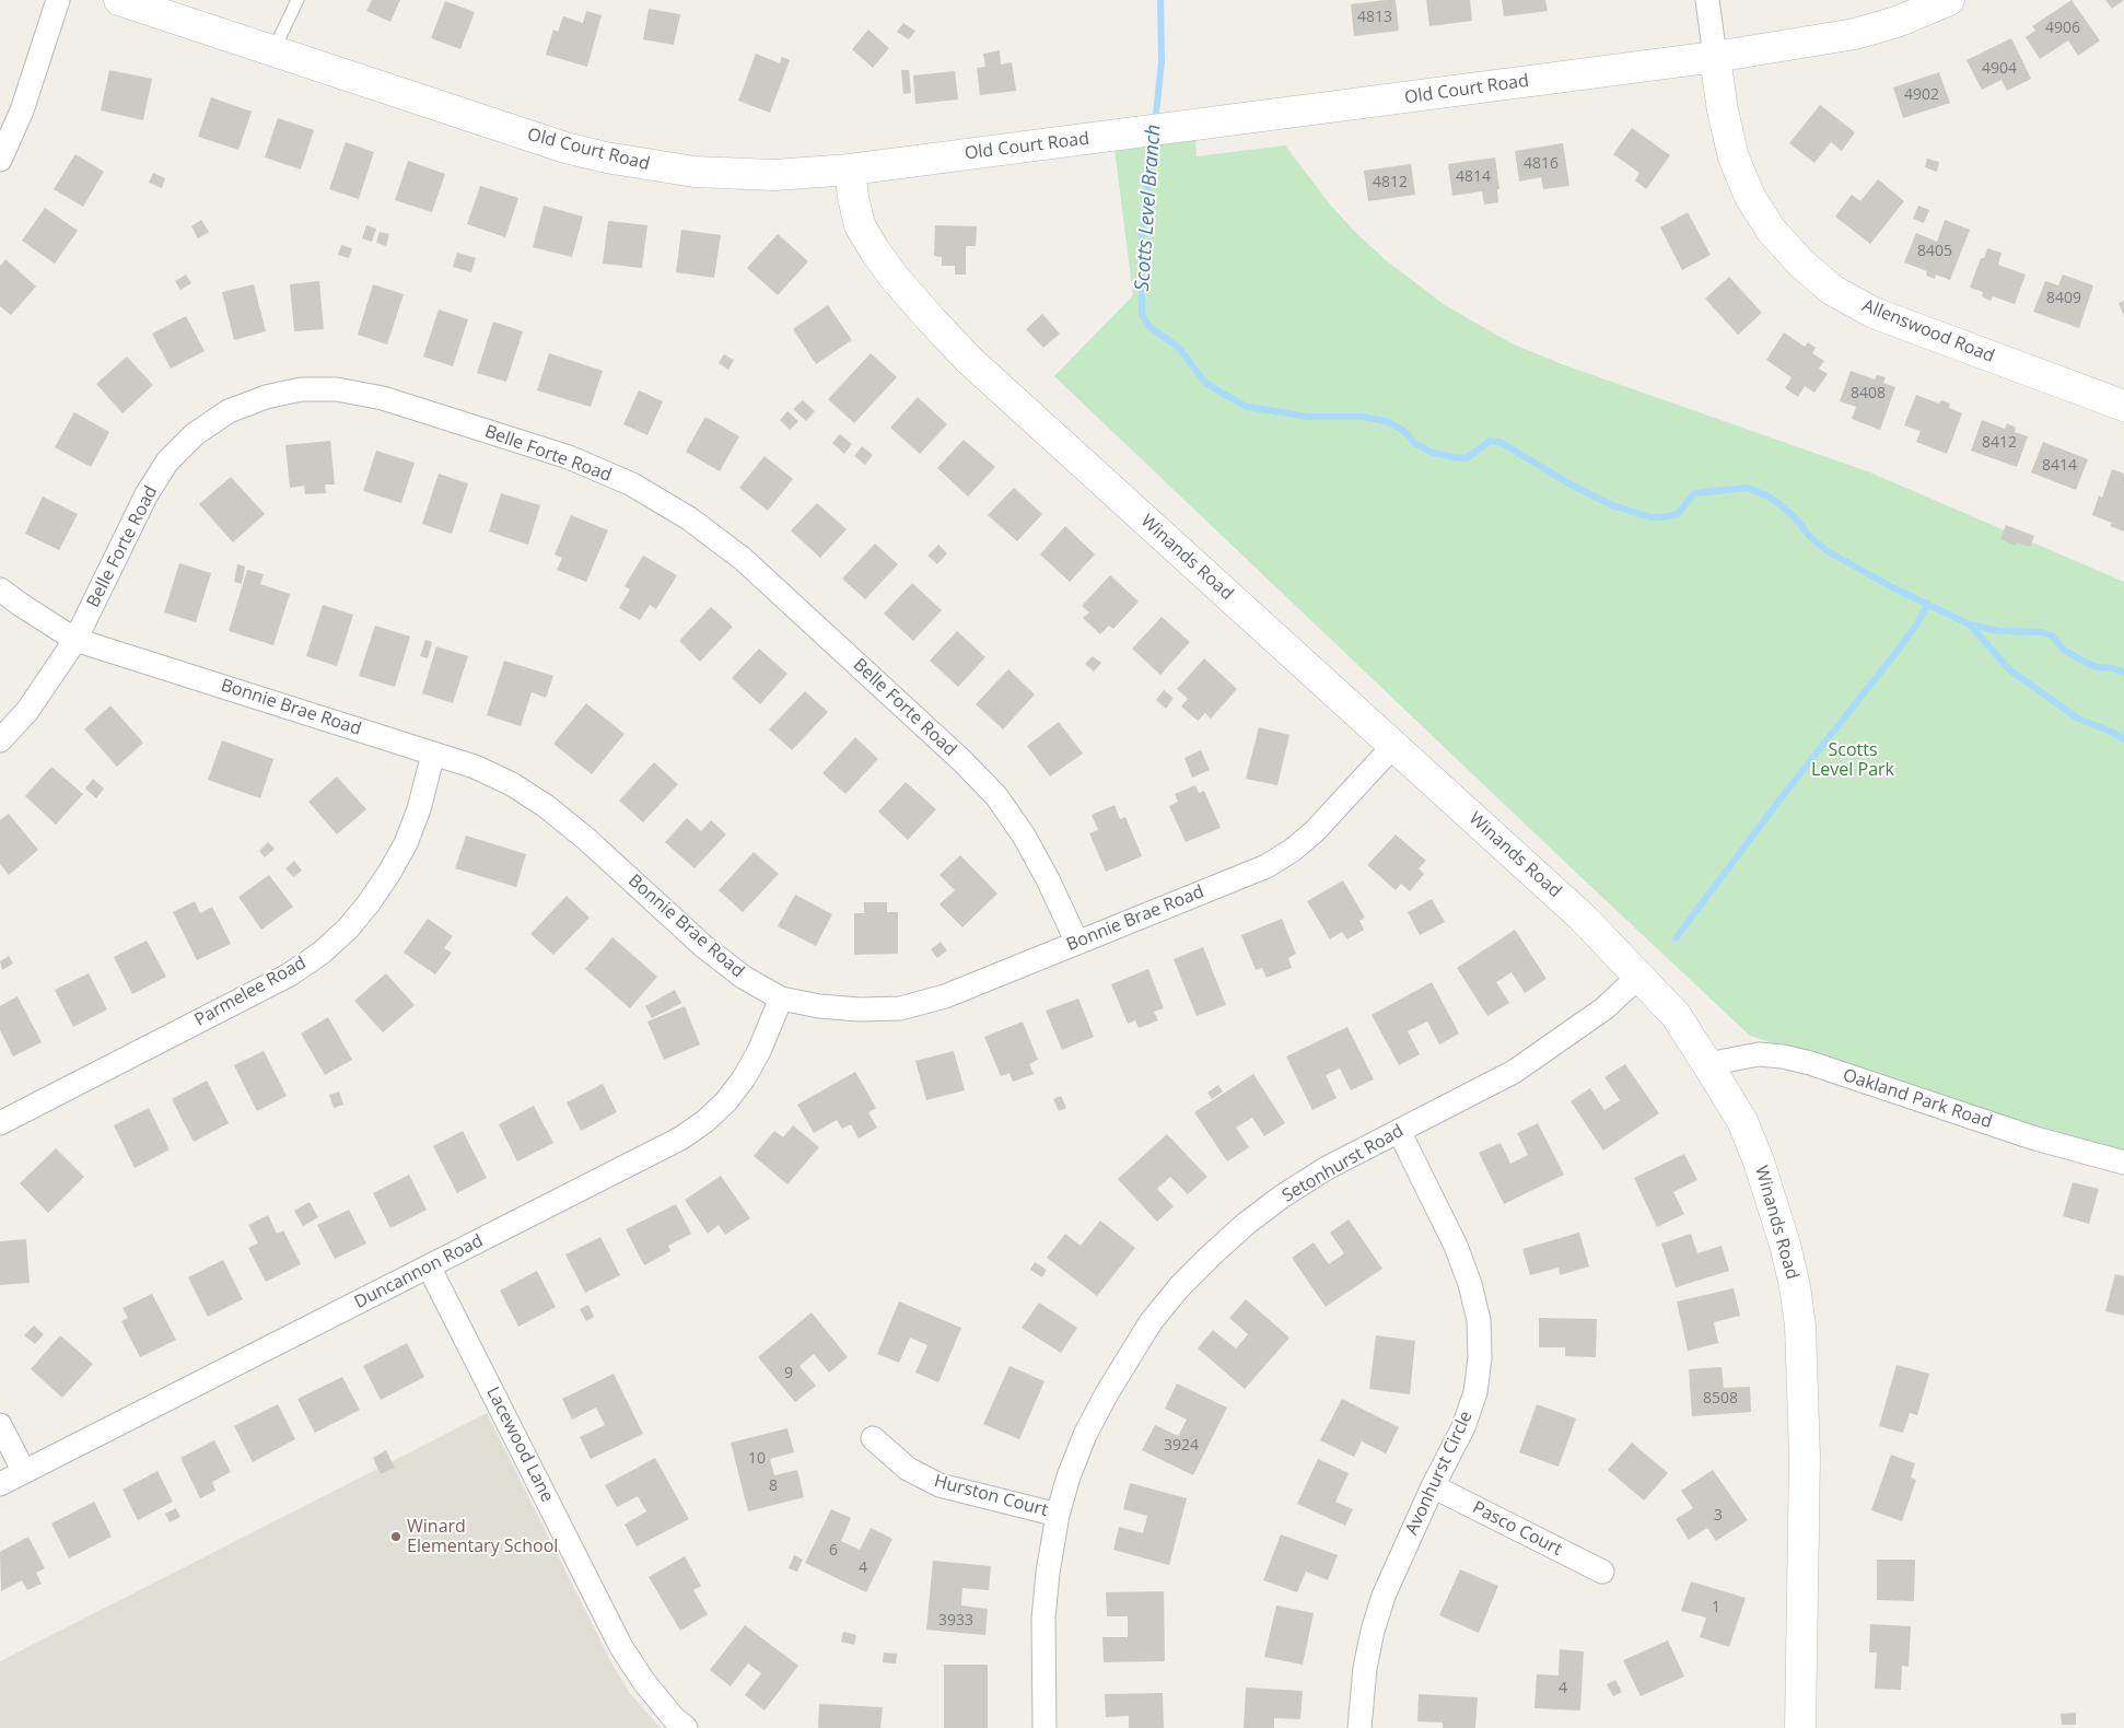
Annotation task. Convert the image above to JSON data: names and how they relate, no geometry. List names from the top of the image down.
{
  "streets": {
    "street": [
      "Old Court Road",
      "Allenswood Road",
      "Belle Forte Road",
      "Winands Road",
      "Bonnie Brae Road",
      "Parmelee Road",
      "Oakland Park Road",
      "Setonhurst Road",
      "Duncannon Road",
      "Lacewood Lane",
      "Avonhurst Circle",
      "Hurston Court",
      "Pasco Court"
    ]
  },
  "crossings": [
    ["Old Court Road", "Allenswood Road"],
    ["Old Court Road", "Winands Road"],
    ["Belle Forte Road", "Bonnie Brae Road"],
    ["Winands Road", "Bonnie Brae Road"],
    ["Winands Road", "Oakland Park Road"],
    ["Winands Road", "Setonhurst Road"],
    ["Bonnie Brae Road", "Parmelee Road"],
    ["Bonnie Brae Road", "Duncannon Road"],
    ["Setonhurst Road", "Avonhurst Circle"],
    ["Setonhurst Road", "Hurston Court"],
    ["Duncannon Road", "Lacewood Lane"],
    ["Avonhurst Circle", "Pasco Court"]
  ],
  "water": ["Scotts Level Branch"],
  "parks": ["Scotts Level Park"],
  "places": ["Winard Elementary School"],
  "house_numbers": [
    "4813",
    "4906",
    "4904",
    "4902",
    "4816",
    "4814",
    "4812",
    "8405",
    "8409",
    "8408",
    "8412",
    "8414",
    "9",
    "8508",
    "3924",
    "10",
    "8",
    "3",
    "6",
    "4",
    "1",
    "3933",
    "4"
  ]
}
